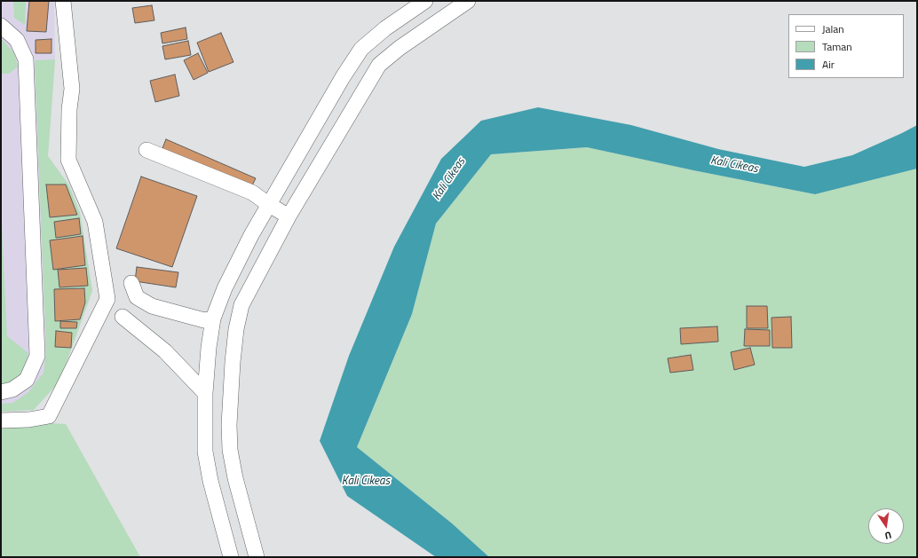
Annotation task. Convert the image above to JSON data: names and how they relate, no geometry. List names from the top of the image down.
{
  "water": ["Kali Cikeas"],
  "legend": ["Jalan", "Taman", "Air"],
  "north": "bottom"
}
